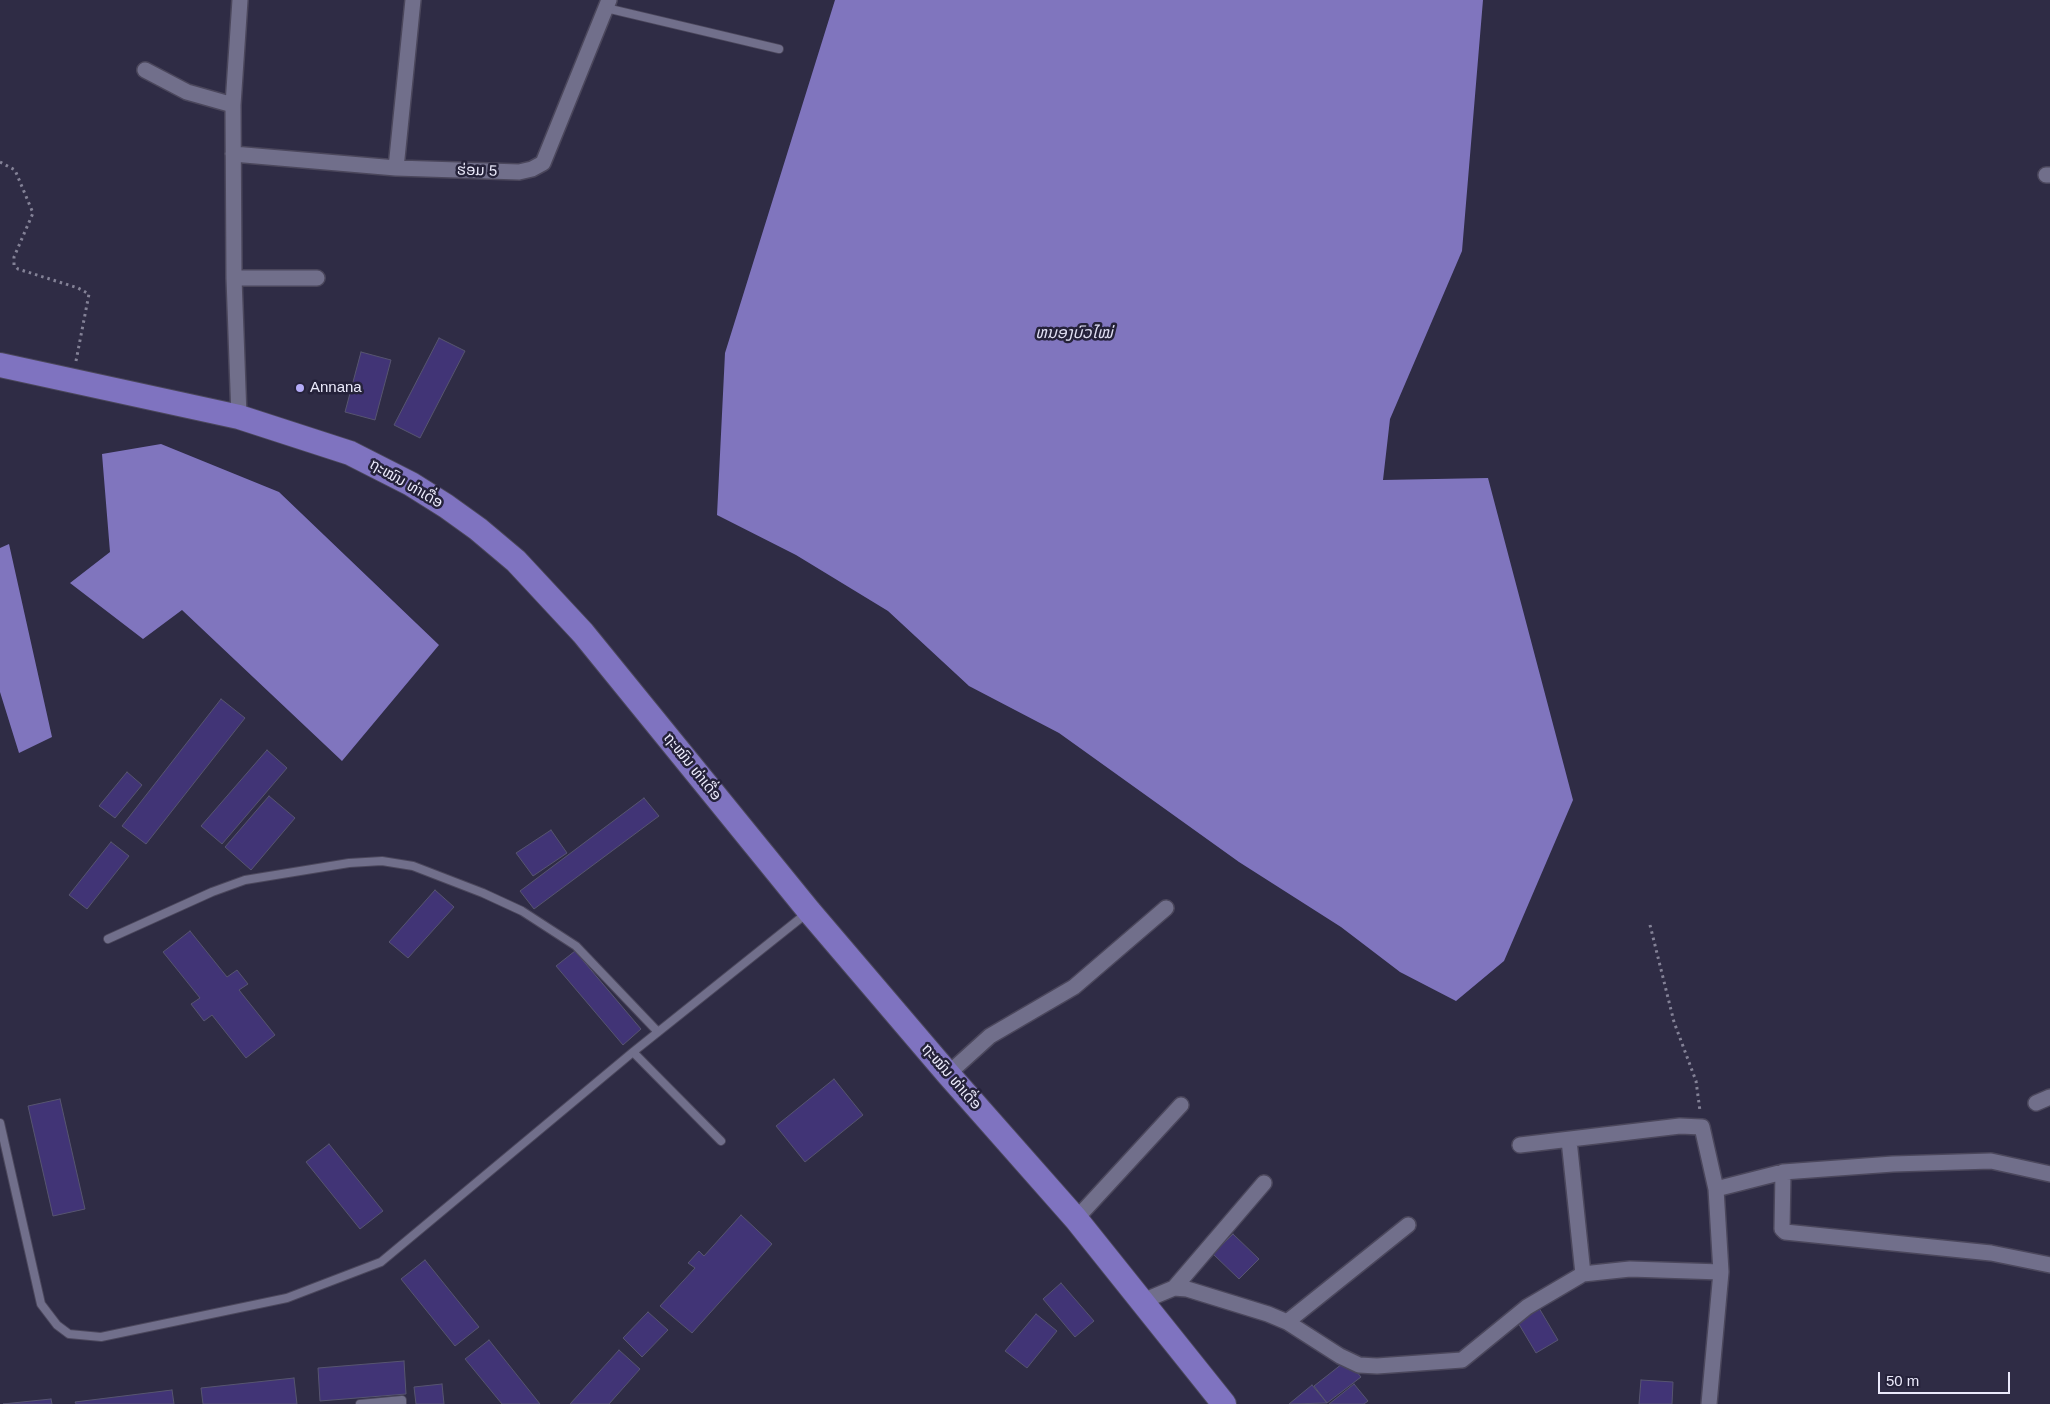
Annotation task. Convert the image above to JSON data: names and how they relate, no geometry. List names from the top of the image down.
{
  "streets": {
    "main road": ["ຖະໝົນ ທ່າເດື່ອ"],
    "street": ["ຮ່ອມ 5"]
  },
  "water": ["ຫນອງບົວໄໝ່"],
  "places": ["Annana"],
  "scale_bar": "50 m"
}
